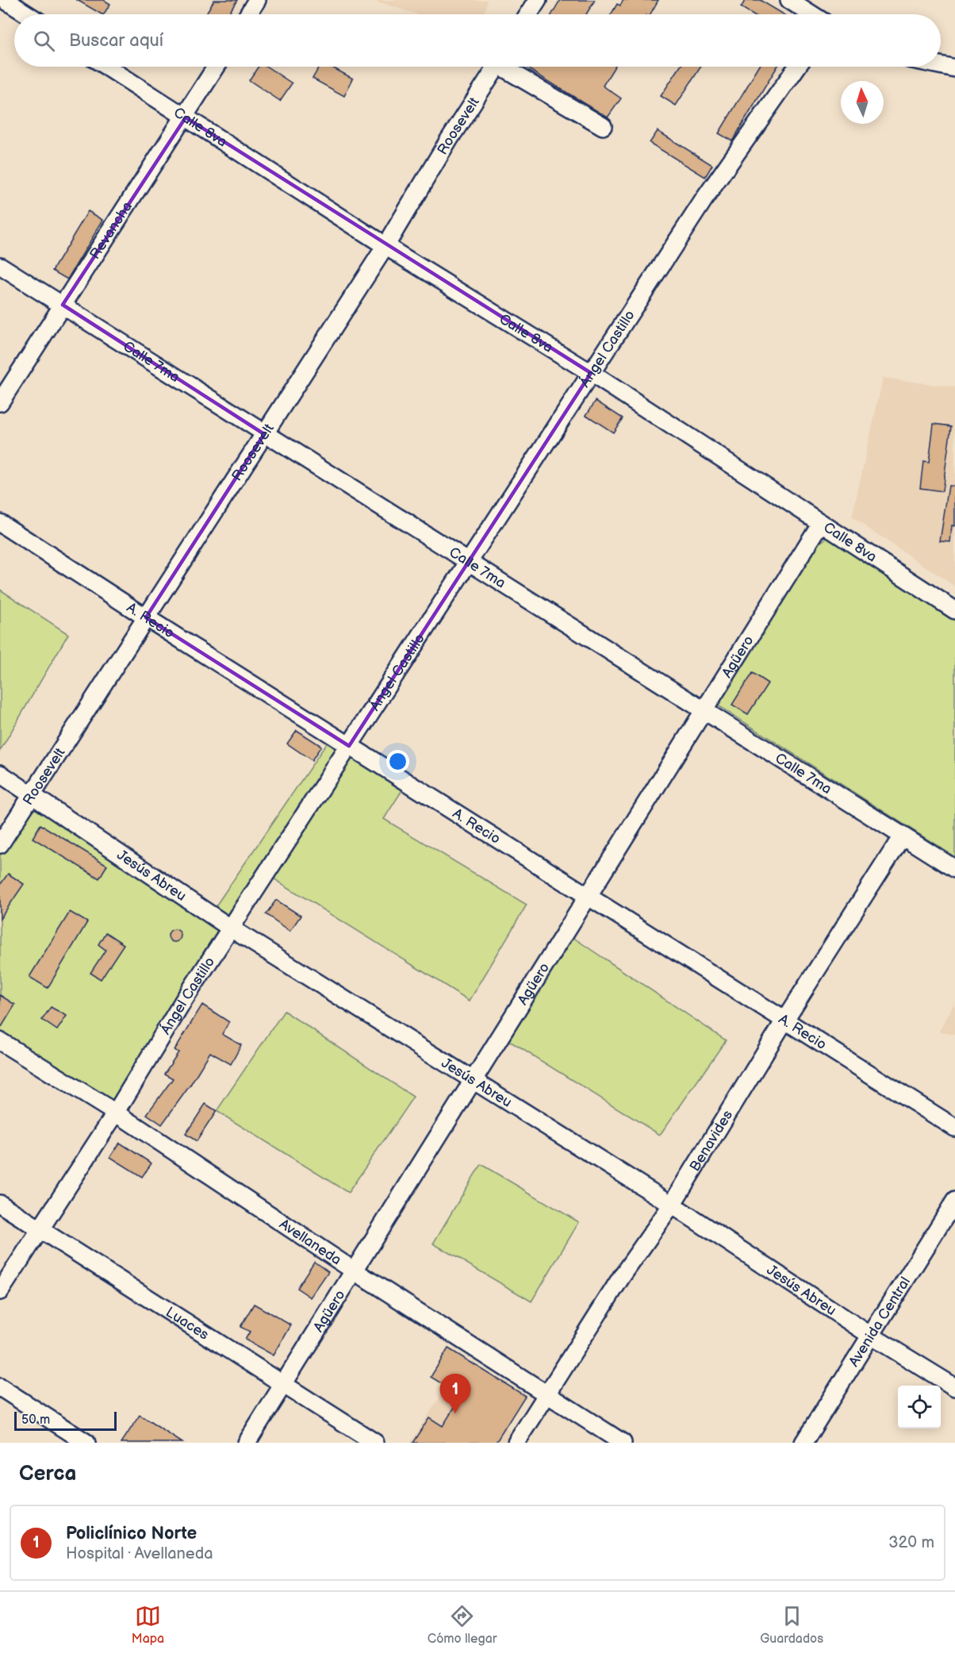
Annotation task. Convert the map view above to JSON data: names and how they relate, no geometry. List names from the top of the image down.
{
  "streets": {
    "street": [
      "Calle 8va",
      "Roosevelt",
      "Revancha",
      "Ángel Castillo",
      "Calle 7ma",
      "A. Recio",
      "Agüero",
      "Jesús Abreu",
      "Benavides",
      "Avellaneda",
      "Avenida Central",
      "Luaces"
    ]
  },
  "crossings": [
    ["Calle 8va", "Roosevelt"],
    ["Calle 8va", "Revancha"],
    ["Calle 8va", "Ángel Castillo"],
    ["Calle 8va", "Agüero"],
    ["Roosevelt", "Calle 7ma"],
    ["Roosevelt", "A. Recio"],
    ["Roosevelt", "Jesús Abreu"],
    ["Revancha", "Calle 7ma"],
    ["Ángel Castillo", "Calle 7ma"],
    ["Ángel Castillo", "A. Recio"],
    ["Ángel Castillo", "Jesús Abreu"],
    ["Ángel Castillo", "Avellaneda"],
    ["Ángel Castillo", "Luaces"],
    ["Calle 7ma", "Agüero"],
    ["Calle 7ma", "Benavides"],
    ["A. Recio", "Agüero"],
    ["A. Recio", "Benavides"],
    ["Agüero", "Jesús Abreu"],
    ["Agüero", "Avellaneda"],
    ["Agüero", "Luaces"],
    ["Jesús Abreu", "Benavides"],
    ["Jesús Abreu", "Avenida Central"],
    ["Benavides", "Avellaneda"]
  ],
  "scale_bar": "50 m",
  "north": "top",
  "page": {
    "search": "Buscar aquí",
    "pins": "1",
    "scale": "50 m",
    "heading": "Cerca",
    "list": [
      {
        "mark": "1",
        "name": "Policlínico Norte",
        "note": "Hospital · Avellaneda",
        "value": "320 m"
      }
    ],
    "nav": ["Mapa", "Cómo llegar", "Guardados"]
  }
}
